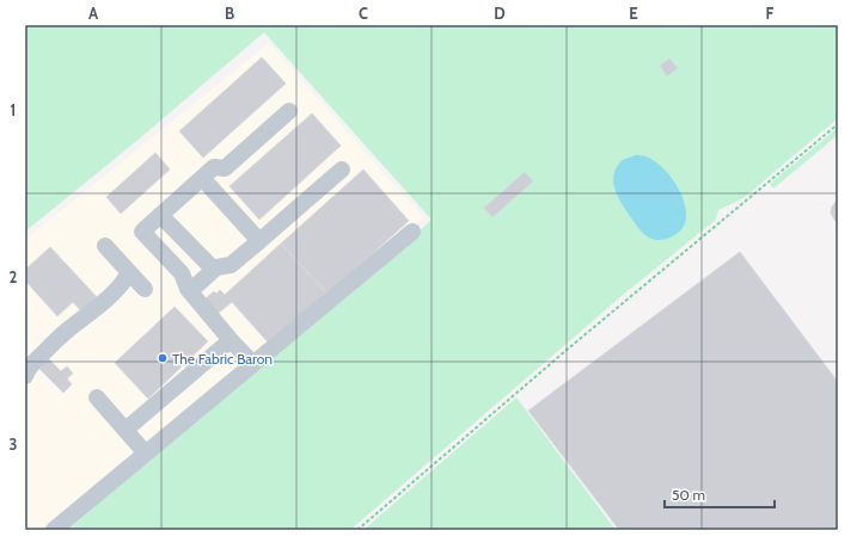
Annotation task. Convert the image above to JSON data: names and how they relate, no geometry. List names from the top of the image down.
{
  "places": ["The Fabric Baron"],
  "scale_bar": "50 m",
  "grid": {
    "columns": [
      "A",
      "B",
      "C",
      "D",
      "E",
      "F"
    ],
    "rows": ["1", "2", "3"]
  }
}
